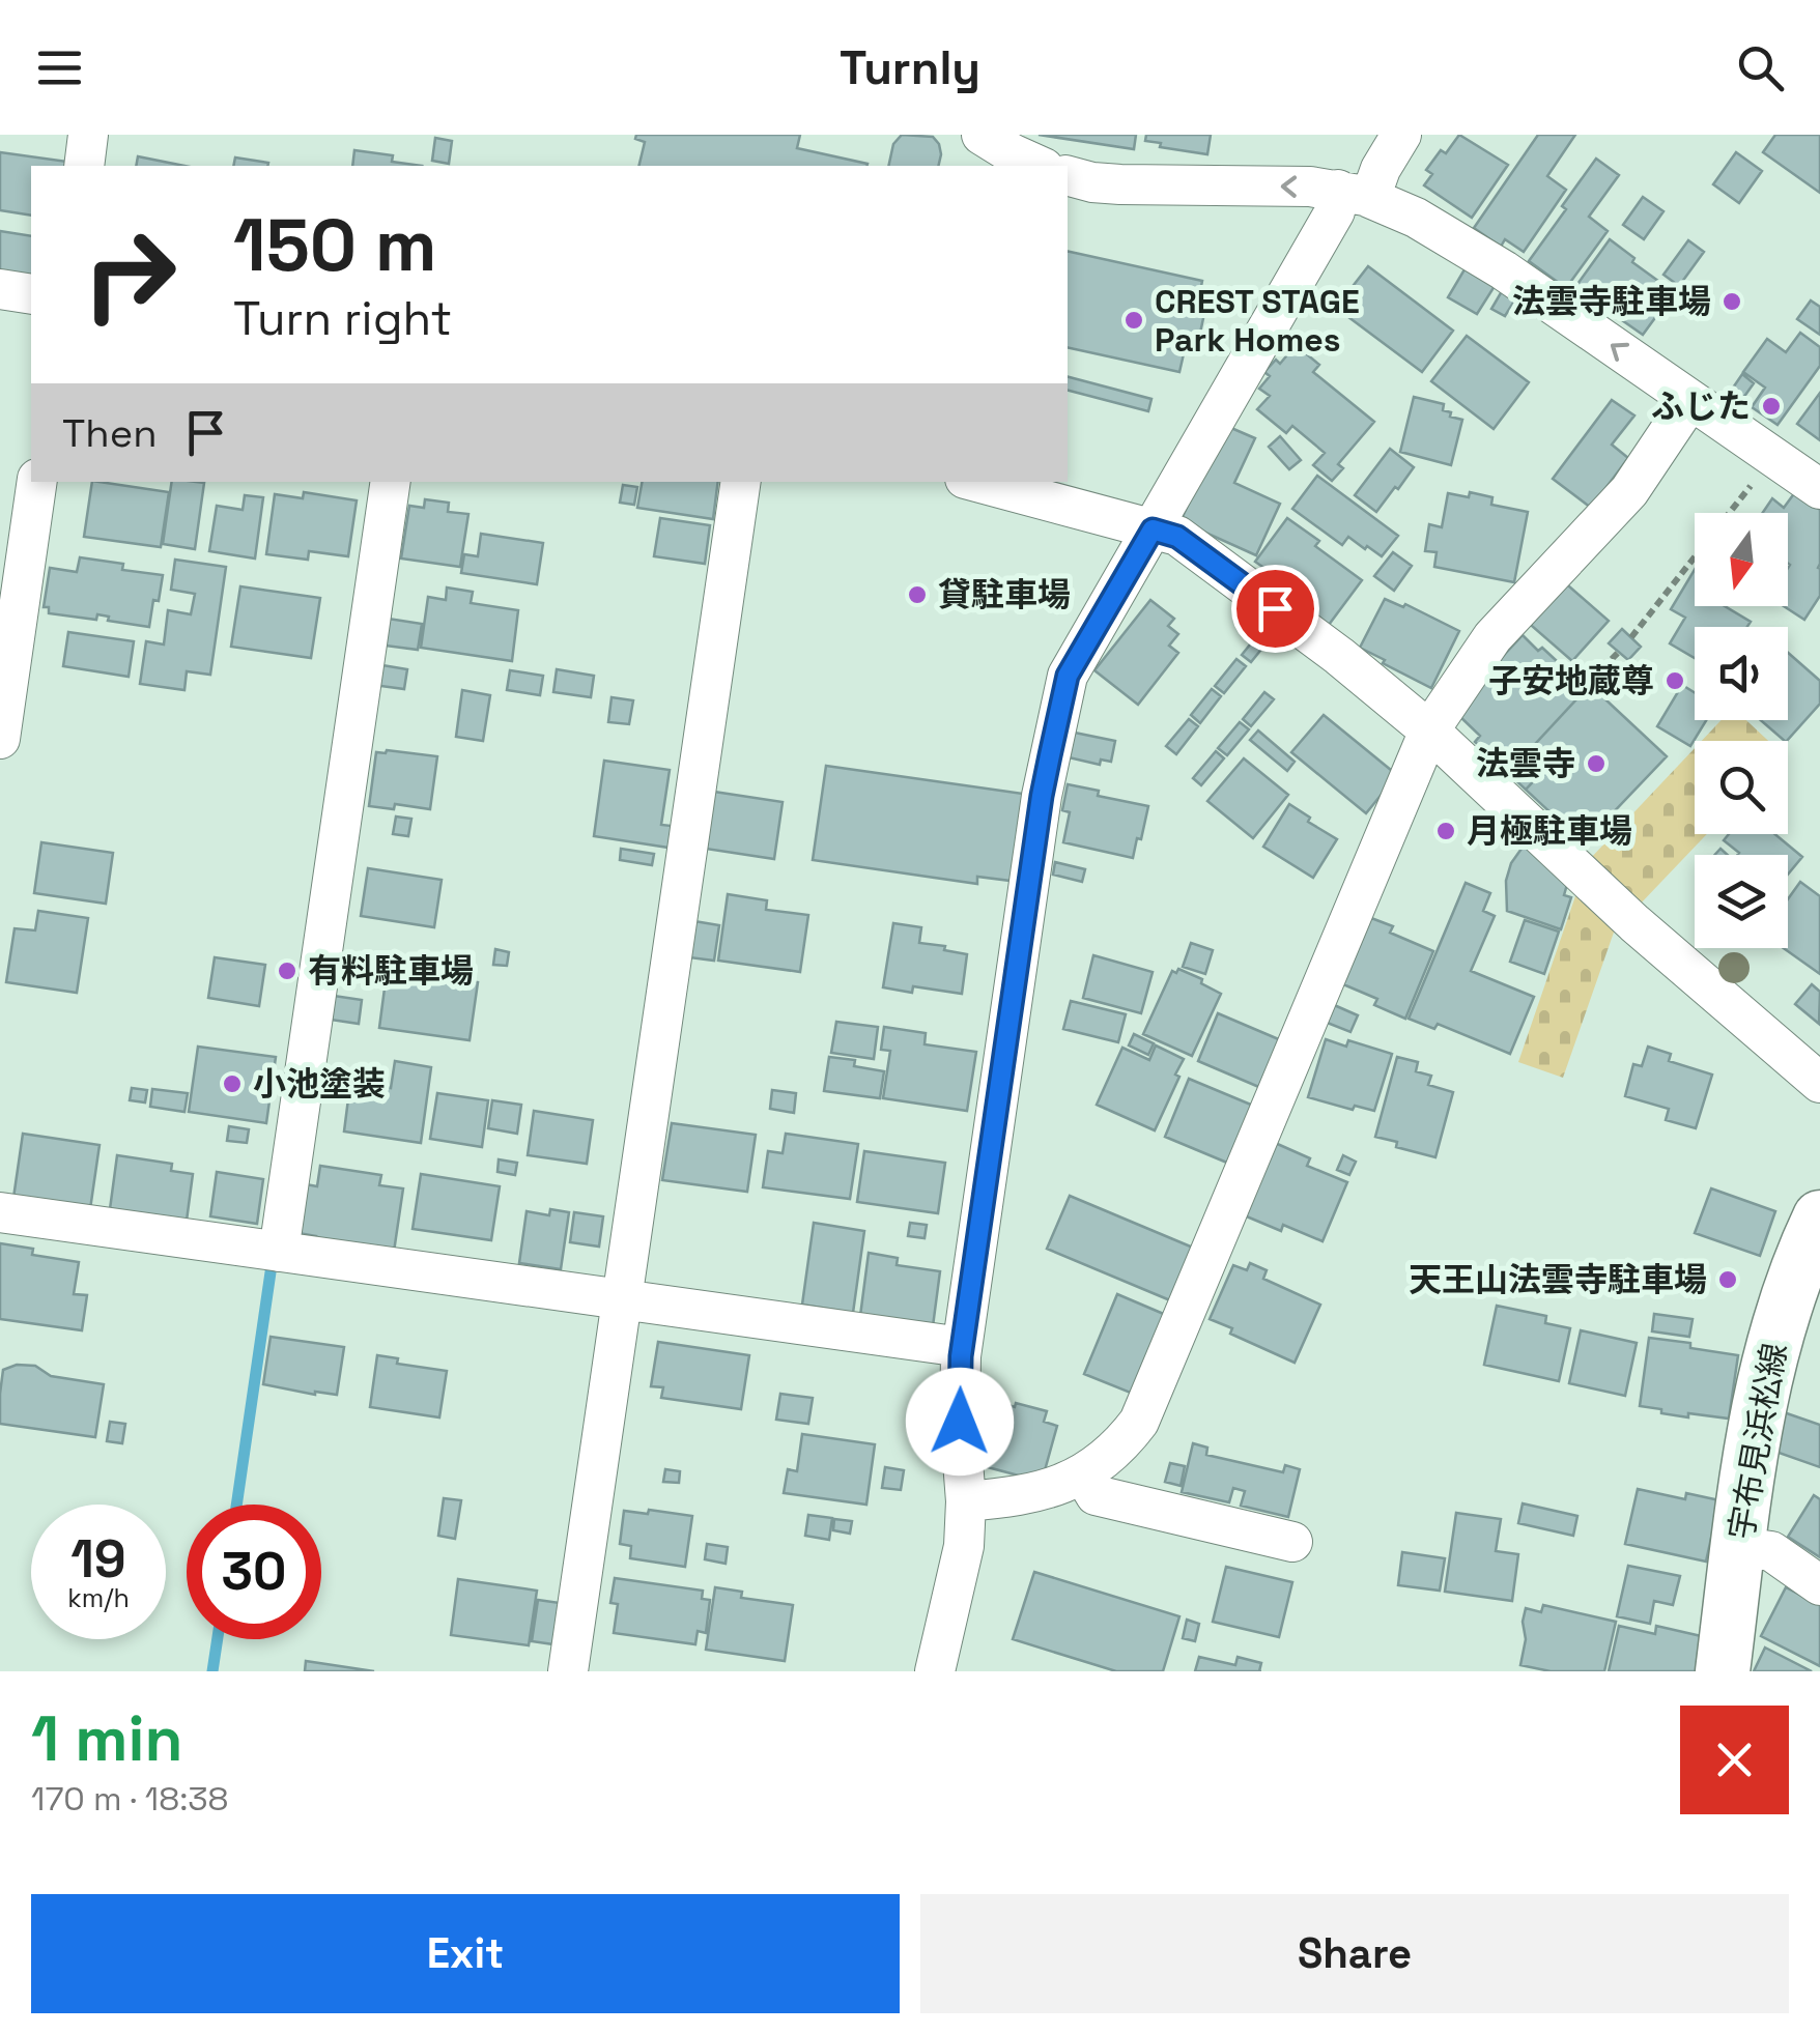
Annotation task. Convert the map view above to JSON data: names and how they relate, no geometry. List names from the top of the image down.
{
  "streets": {
    "main road": ["宇布見浜松線"]
  },
  "places": [
    "法雲寺駐車場",
    "CREST STAGE Park Homes",
    "ふじた",
    "貸駐車場",
    "子安地蔵尊",
    "法雲寺",
    "月極駐車場",
    "有料駐車場",
    "小池塗装",
    "天王山法雲寺駐車場"
  ],
  "north": "bottom",
  "page": {
    "header": "Turnly",
    "turn": ["150 m", "Turn right"],
    "then": "Then",
    "speed": "19 km/h",
    "limit": "30",
    "heading": ["1 min", "170 m · 18:38"],
    "buttons": ["Exit", "Share"]
  }
}
